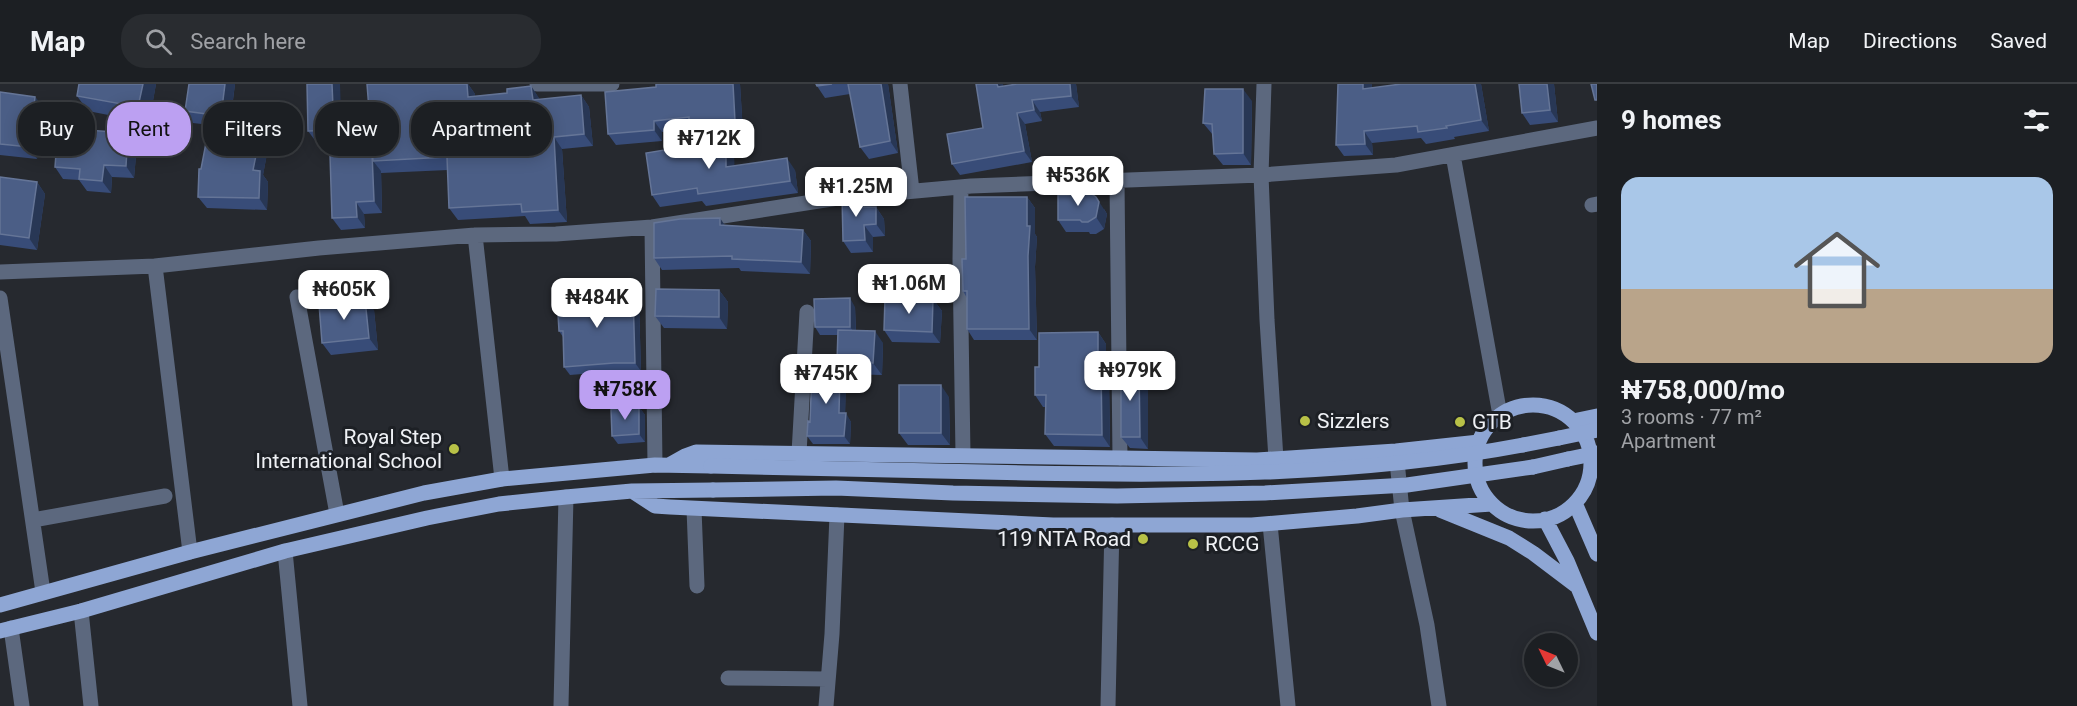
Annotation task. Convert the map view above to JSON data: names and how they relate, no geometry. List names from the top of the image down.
{
  "places": [
    "Sizzlers",
    "GTB",
    "Royal Step International School",
    "119 NTA Road",
    "RCCG"
  ],
  "north": "top left",
  "page": {
    "header": "Map",
    "search": "Search here",
    "nav": ["Map", "Directions", "Saved"],
    "heading": "9 homes",
    "chip": [
      "Buy",
      "Rent",
      "Filters",
      "New",
      "Apartment"
    ],
    "price": [
      "₦712K",
      "₦536K",
      "₦1.25M",
      "₦1.06M",
      "₦605K",
      "₦484K",
      "₦979K",
      "₦745K",
      "₦758K"
    ],
    "list": [
      {
        "name": "₦758,000/mo",
        "note": "3 rooms · 77 m² · Apartment"
      }
    ]
  }
}
